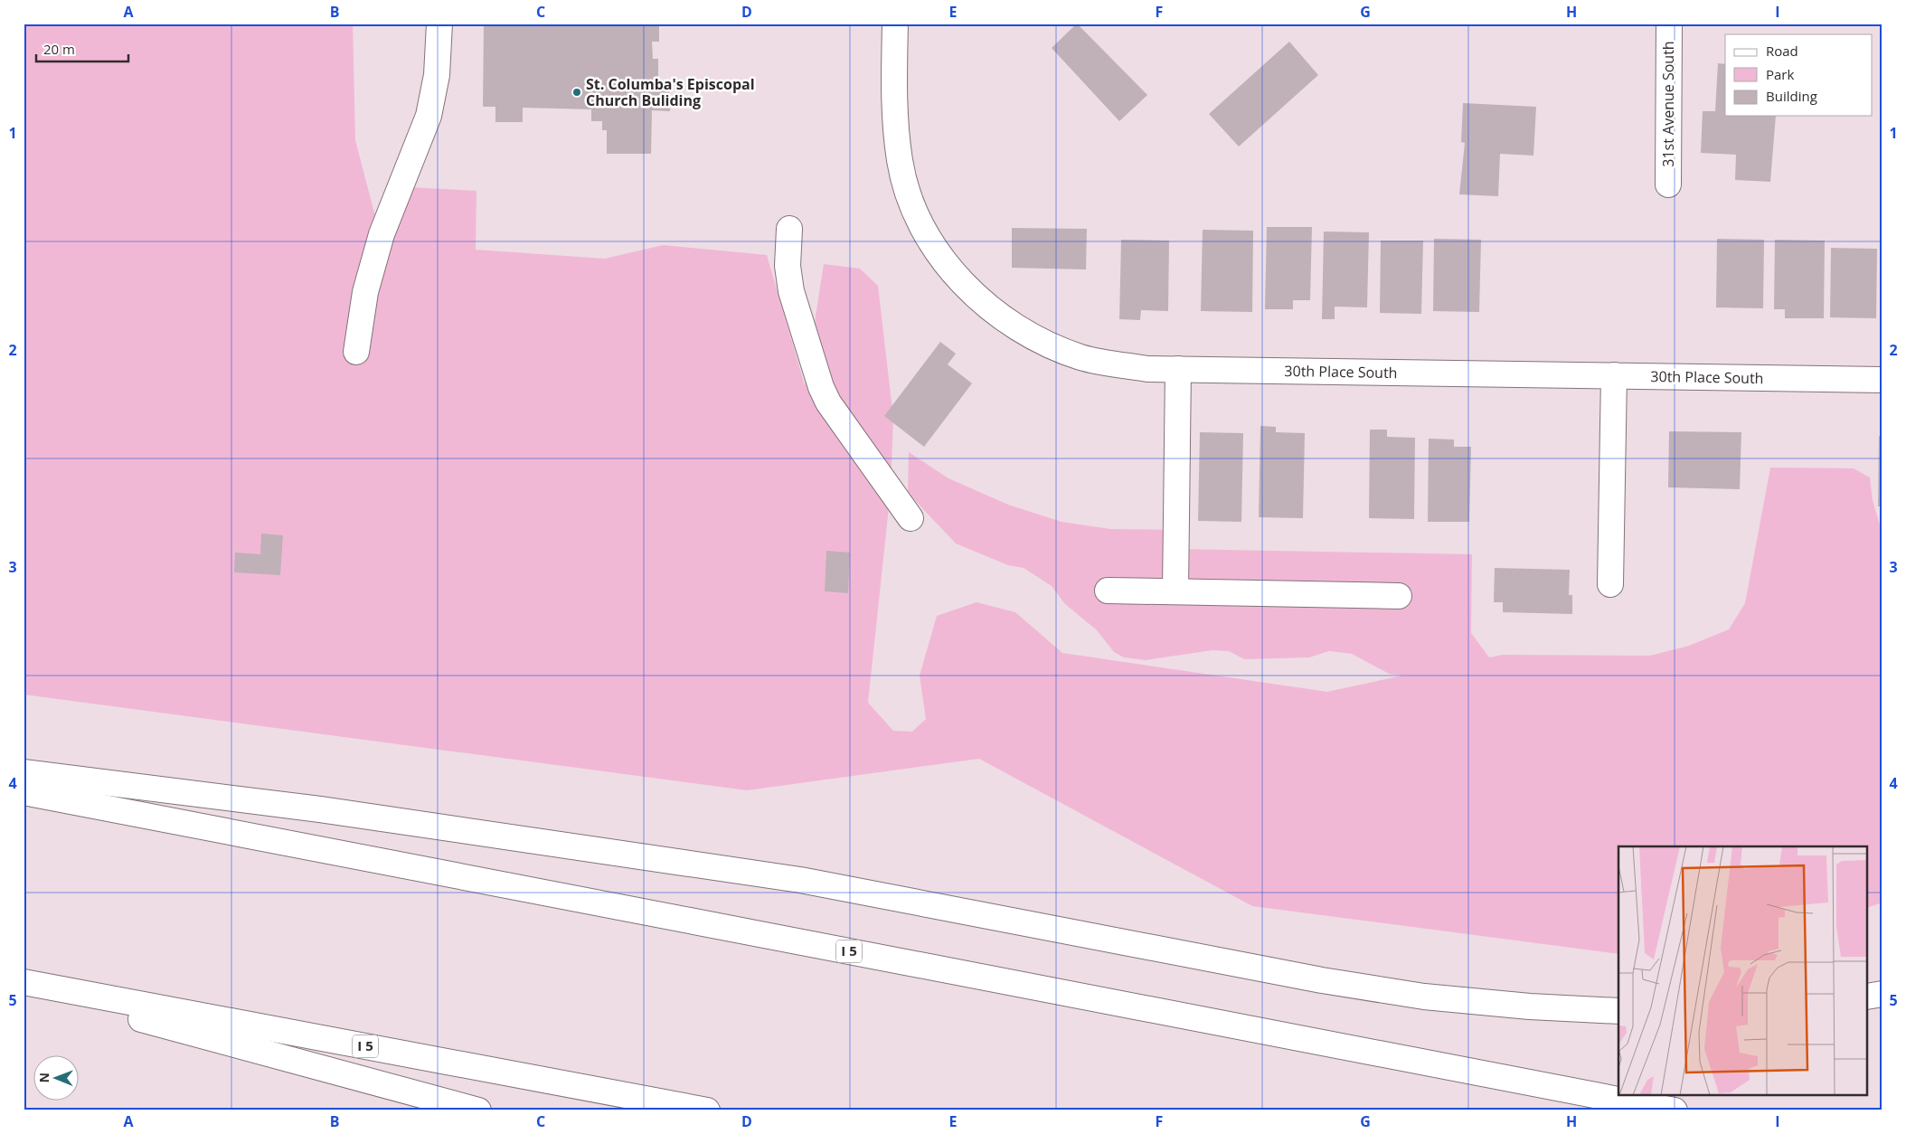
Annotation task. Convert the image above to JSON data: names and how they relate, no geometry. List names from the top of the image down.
{
  "streets": {
    "main road": ["31st Avenue South", "30th Place South", "I 5"]
  },
  "places": ["St. Columba's Episcopal Church Buliding"],
  "legend": ["Road", "Park", "Building"],
  "scale_bar": "20 m",
  "north": "left",
  "grid": {
    "columns": [
      "A",
      "B",
      "C",
      "D",
      "E",
      "F",
      "G",
      "H",
      "I"
    ],
    "rows": [
      "1",
      "2",
      "3",
      "4",
      "5"
    ]
  }
}
